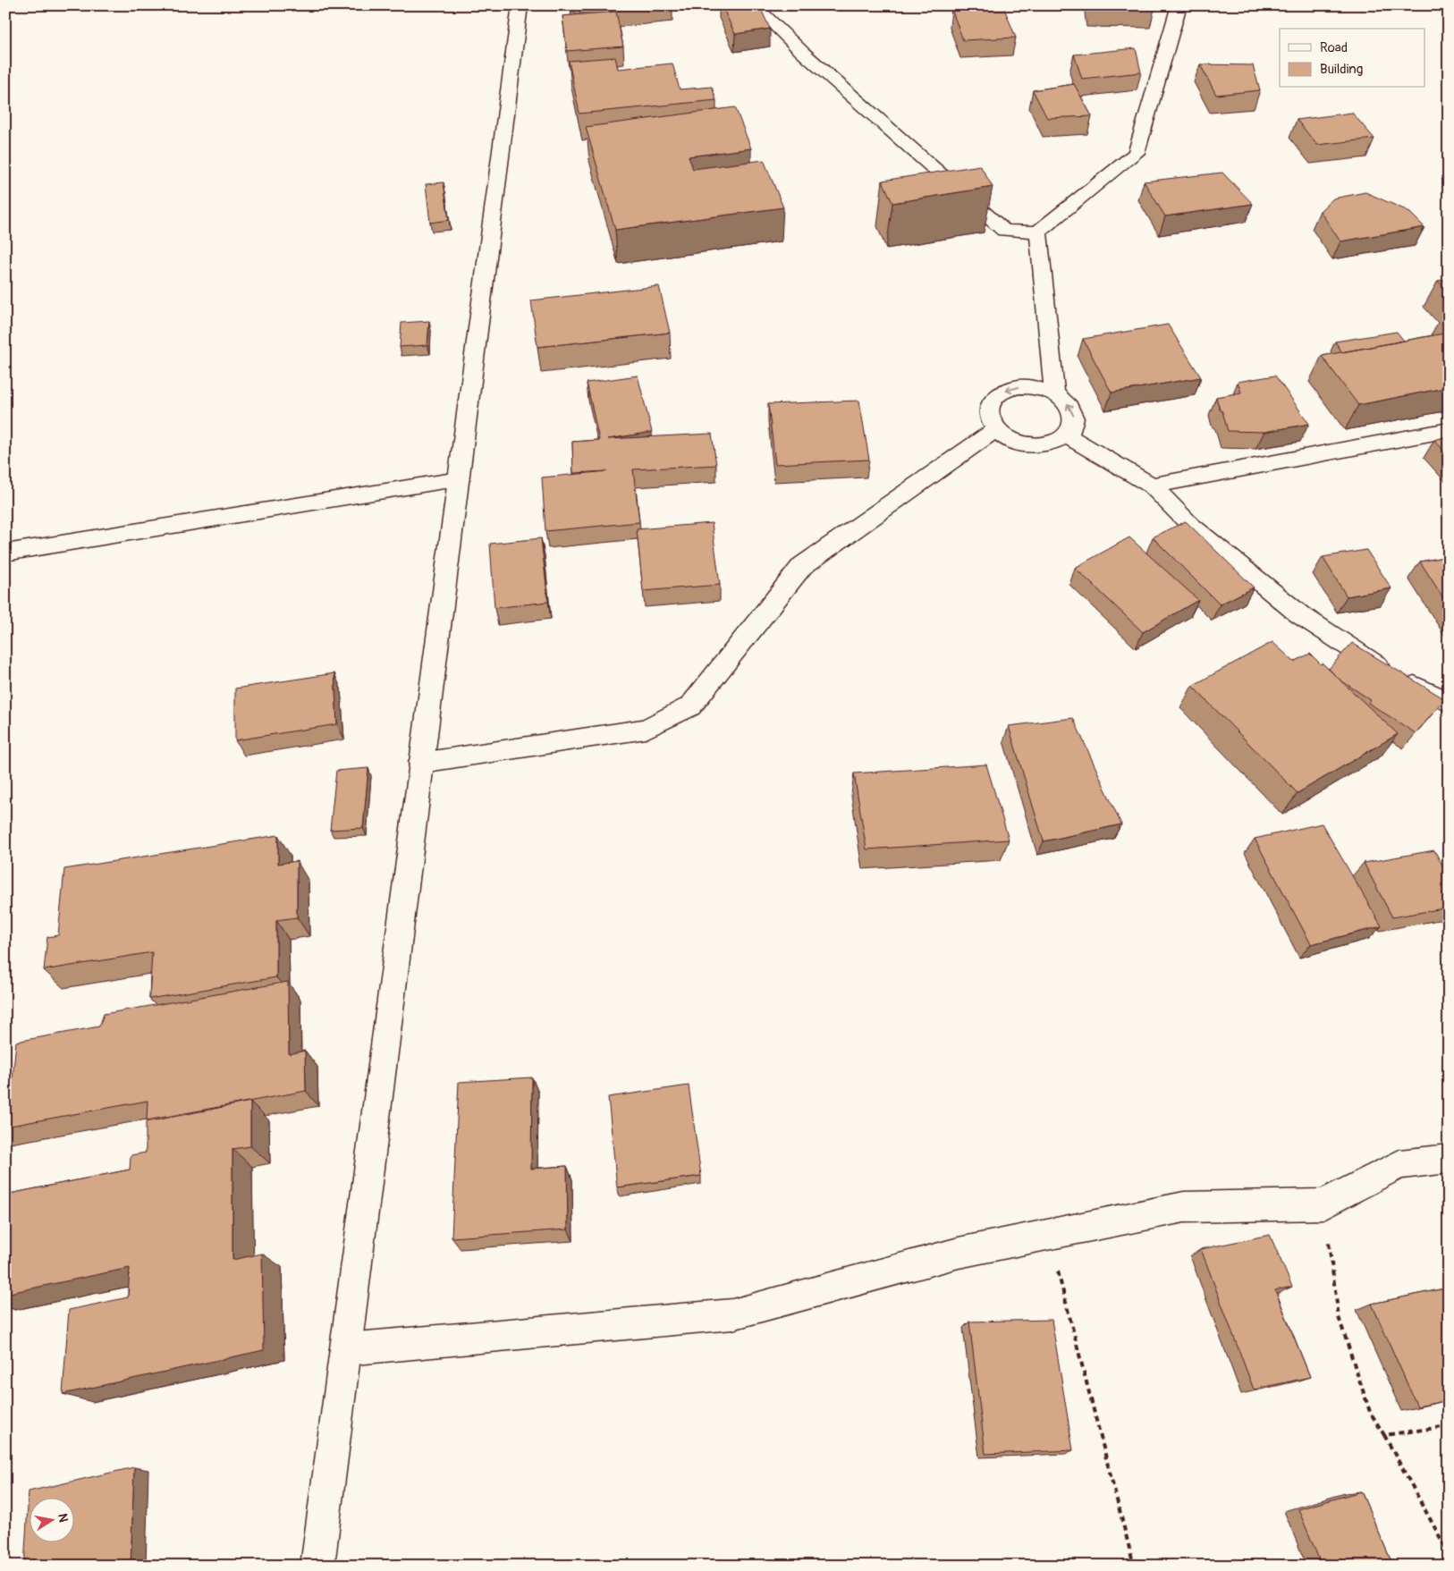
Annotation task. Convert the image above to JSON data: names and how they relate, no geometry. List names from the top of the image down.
{
  "legend": ["Road", "Building"],
  "north": "right"
}
